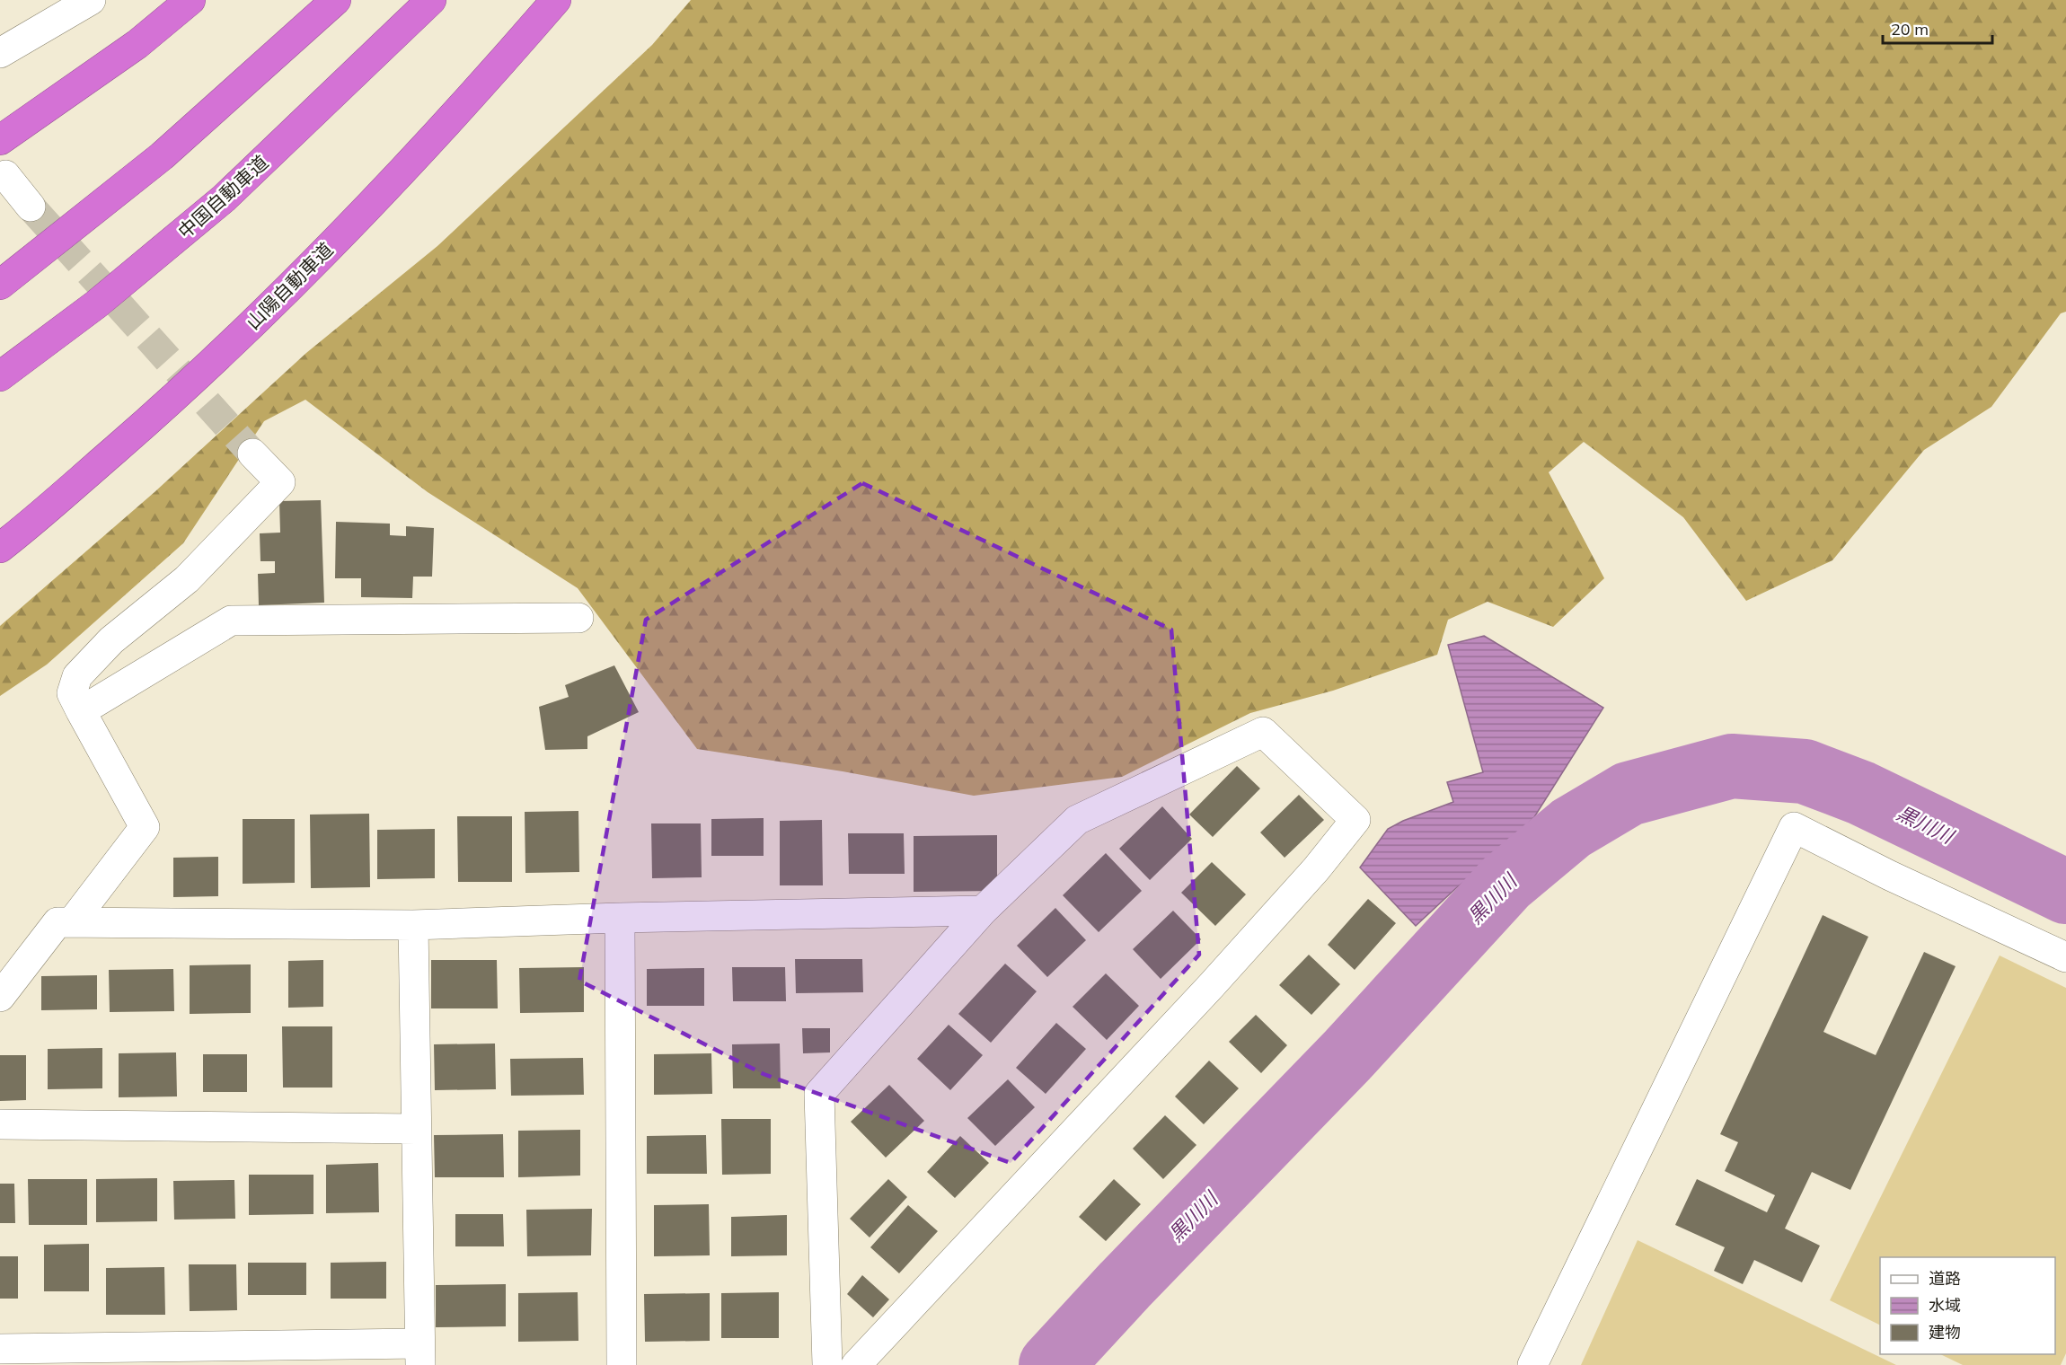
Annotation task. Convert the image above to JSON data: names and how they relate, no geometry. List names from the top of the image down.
{
  "streets": {
    "highway": ["中国自動車道", "山陽自動車道"]
  },
  "water": ["黒川川"],
  "legend": ["道路", "水域", "建物"],
  "scale_bar": "20 m"
}
